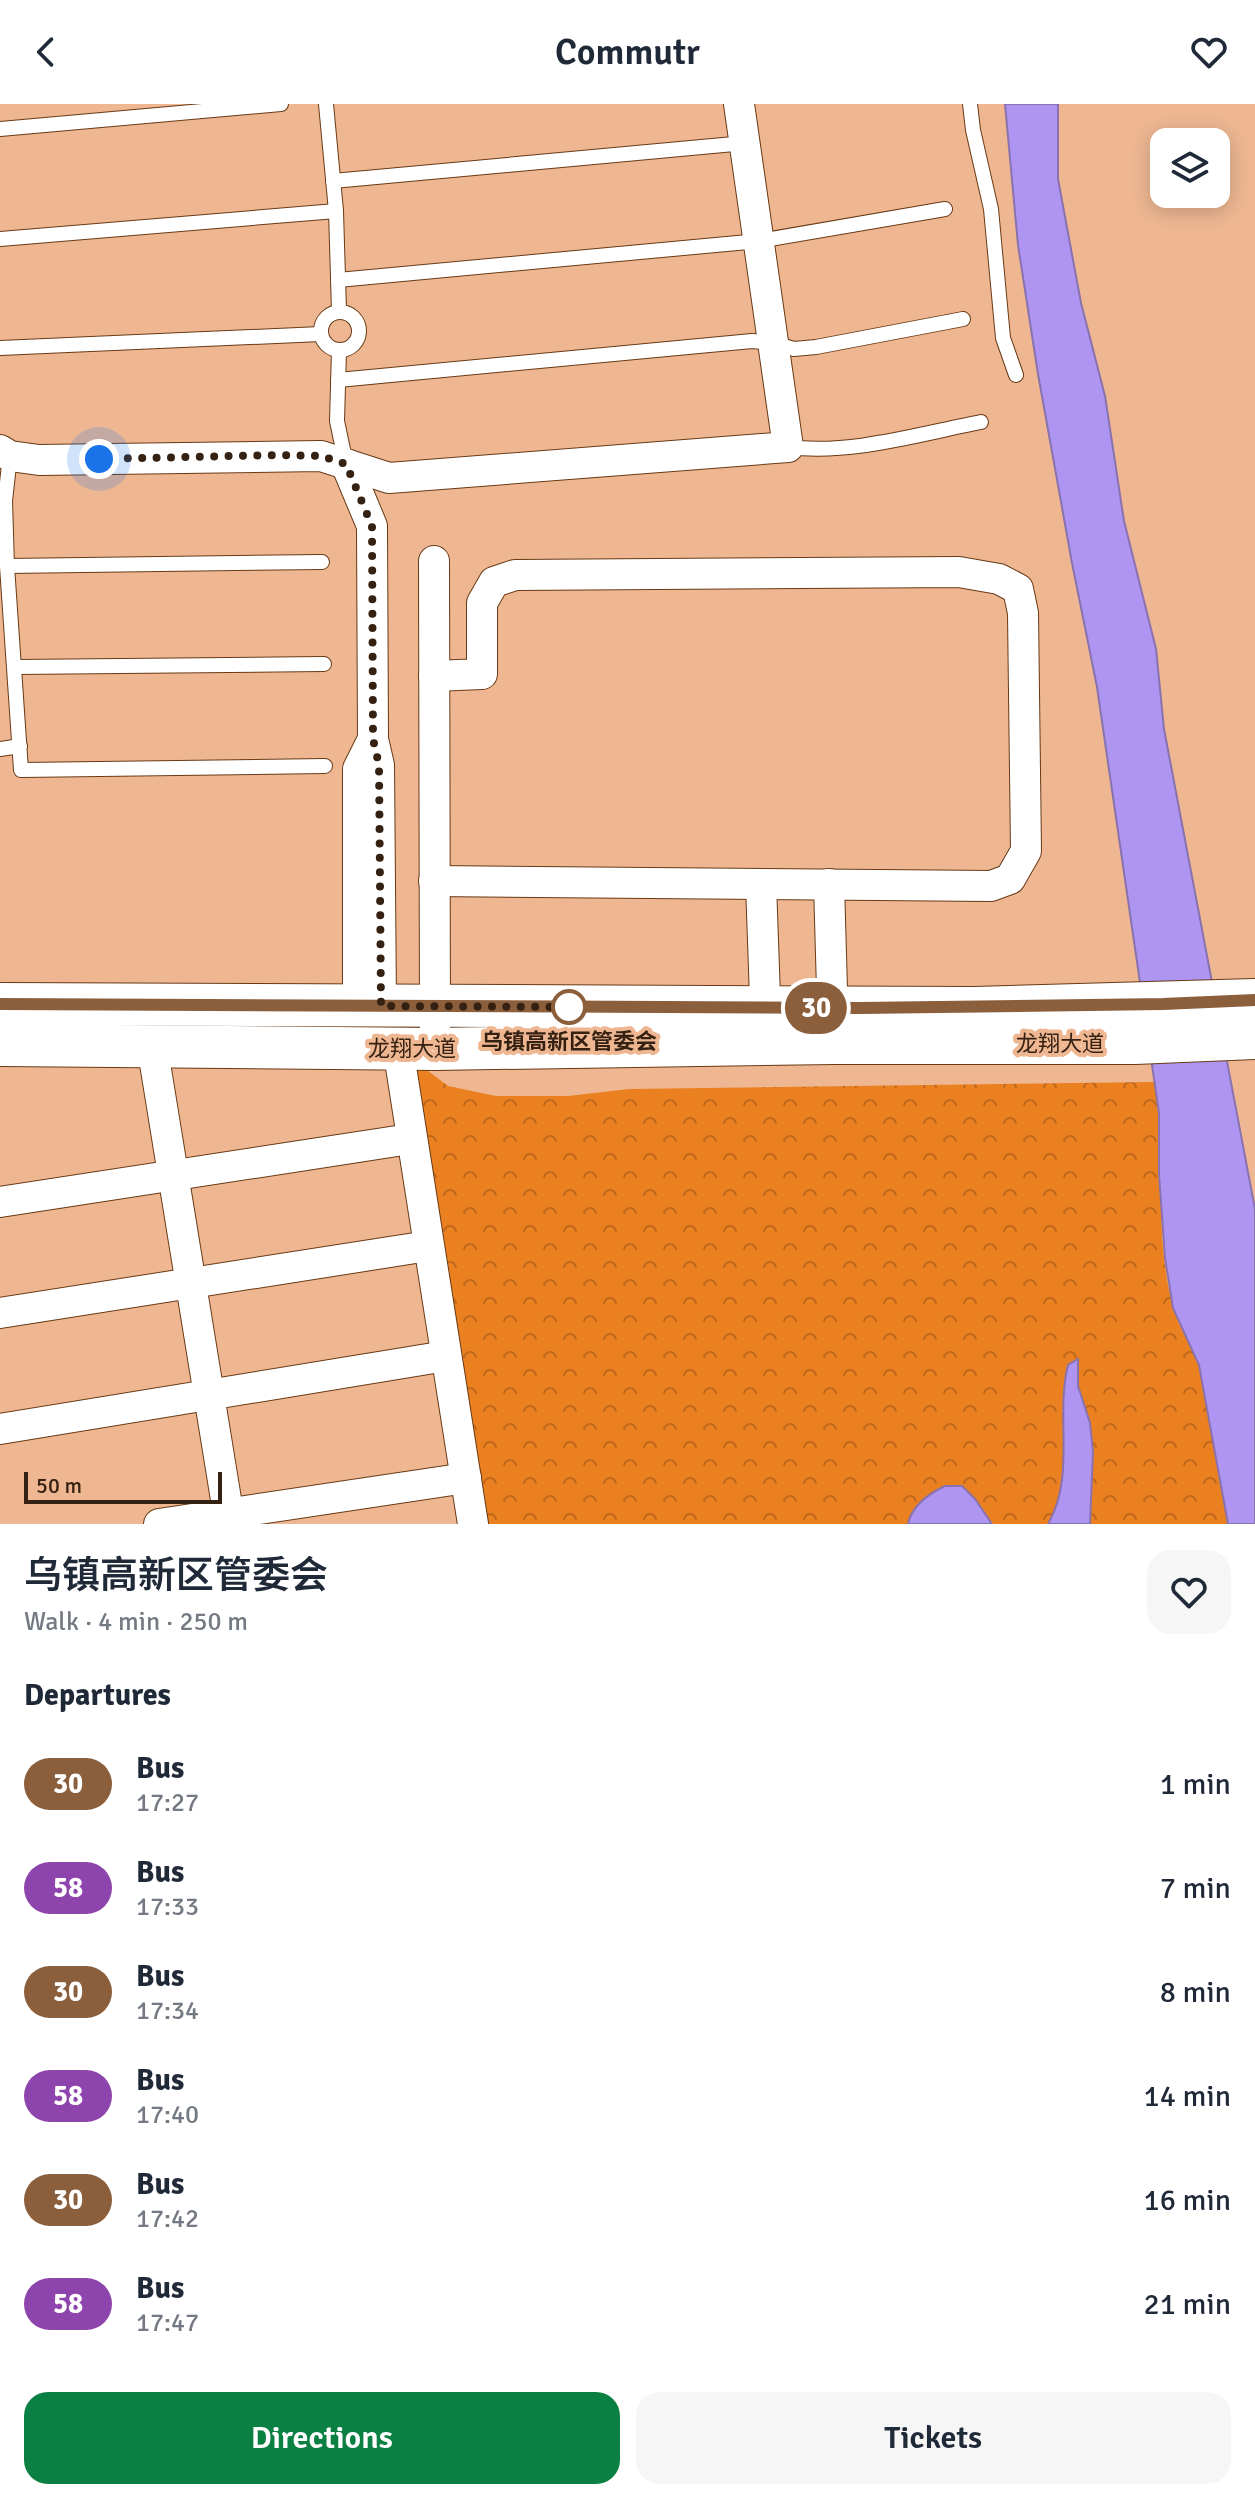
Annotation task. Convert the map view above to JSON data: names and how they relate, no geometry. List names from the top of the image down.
{
  "streets": {
    "main road": ["龙翔大道"]
  },
  "places": ["乌镇高新区管委会"],
  "lines": ["bus line 30"],
  "scale_bar": "50 m",
  "page": {
    "header": "Commutr",
    "on_map": "30",
    "scale": "50 m",
    "heading": [
      ["乌镇高新区管委会", "Walk · 4 min · 250 m"],
      "Departures"
    ],
    "list": [
      {
        "mark": "30",
        "name": "Bus",
        "note": "17:27",
        "value": "1 min"
      },
      {
        "mark": "58",
        "name": "Bus",
        "note": "17:33",
        "value": "7 min"
      },
      {
        "mark": "30",
        "name": "Bus",
        "note": "17:34",
        "value": "8 min"
      },
      {
        "mark": "58",
        "name": "Bus",
        "note": "17:40",
        "value": "14 min"
      },
      {
        "mark": "30",
        "name": "Bus",
        "note": "17:42",
        "value": "16 min"
      },
      {
        "mark": "58",
        "name": "Bus",
        "note": "17:47",
        "value": "21 min"
      }
    ],
    "buttons": ["Directions", "Tickets"]
  }
}
